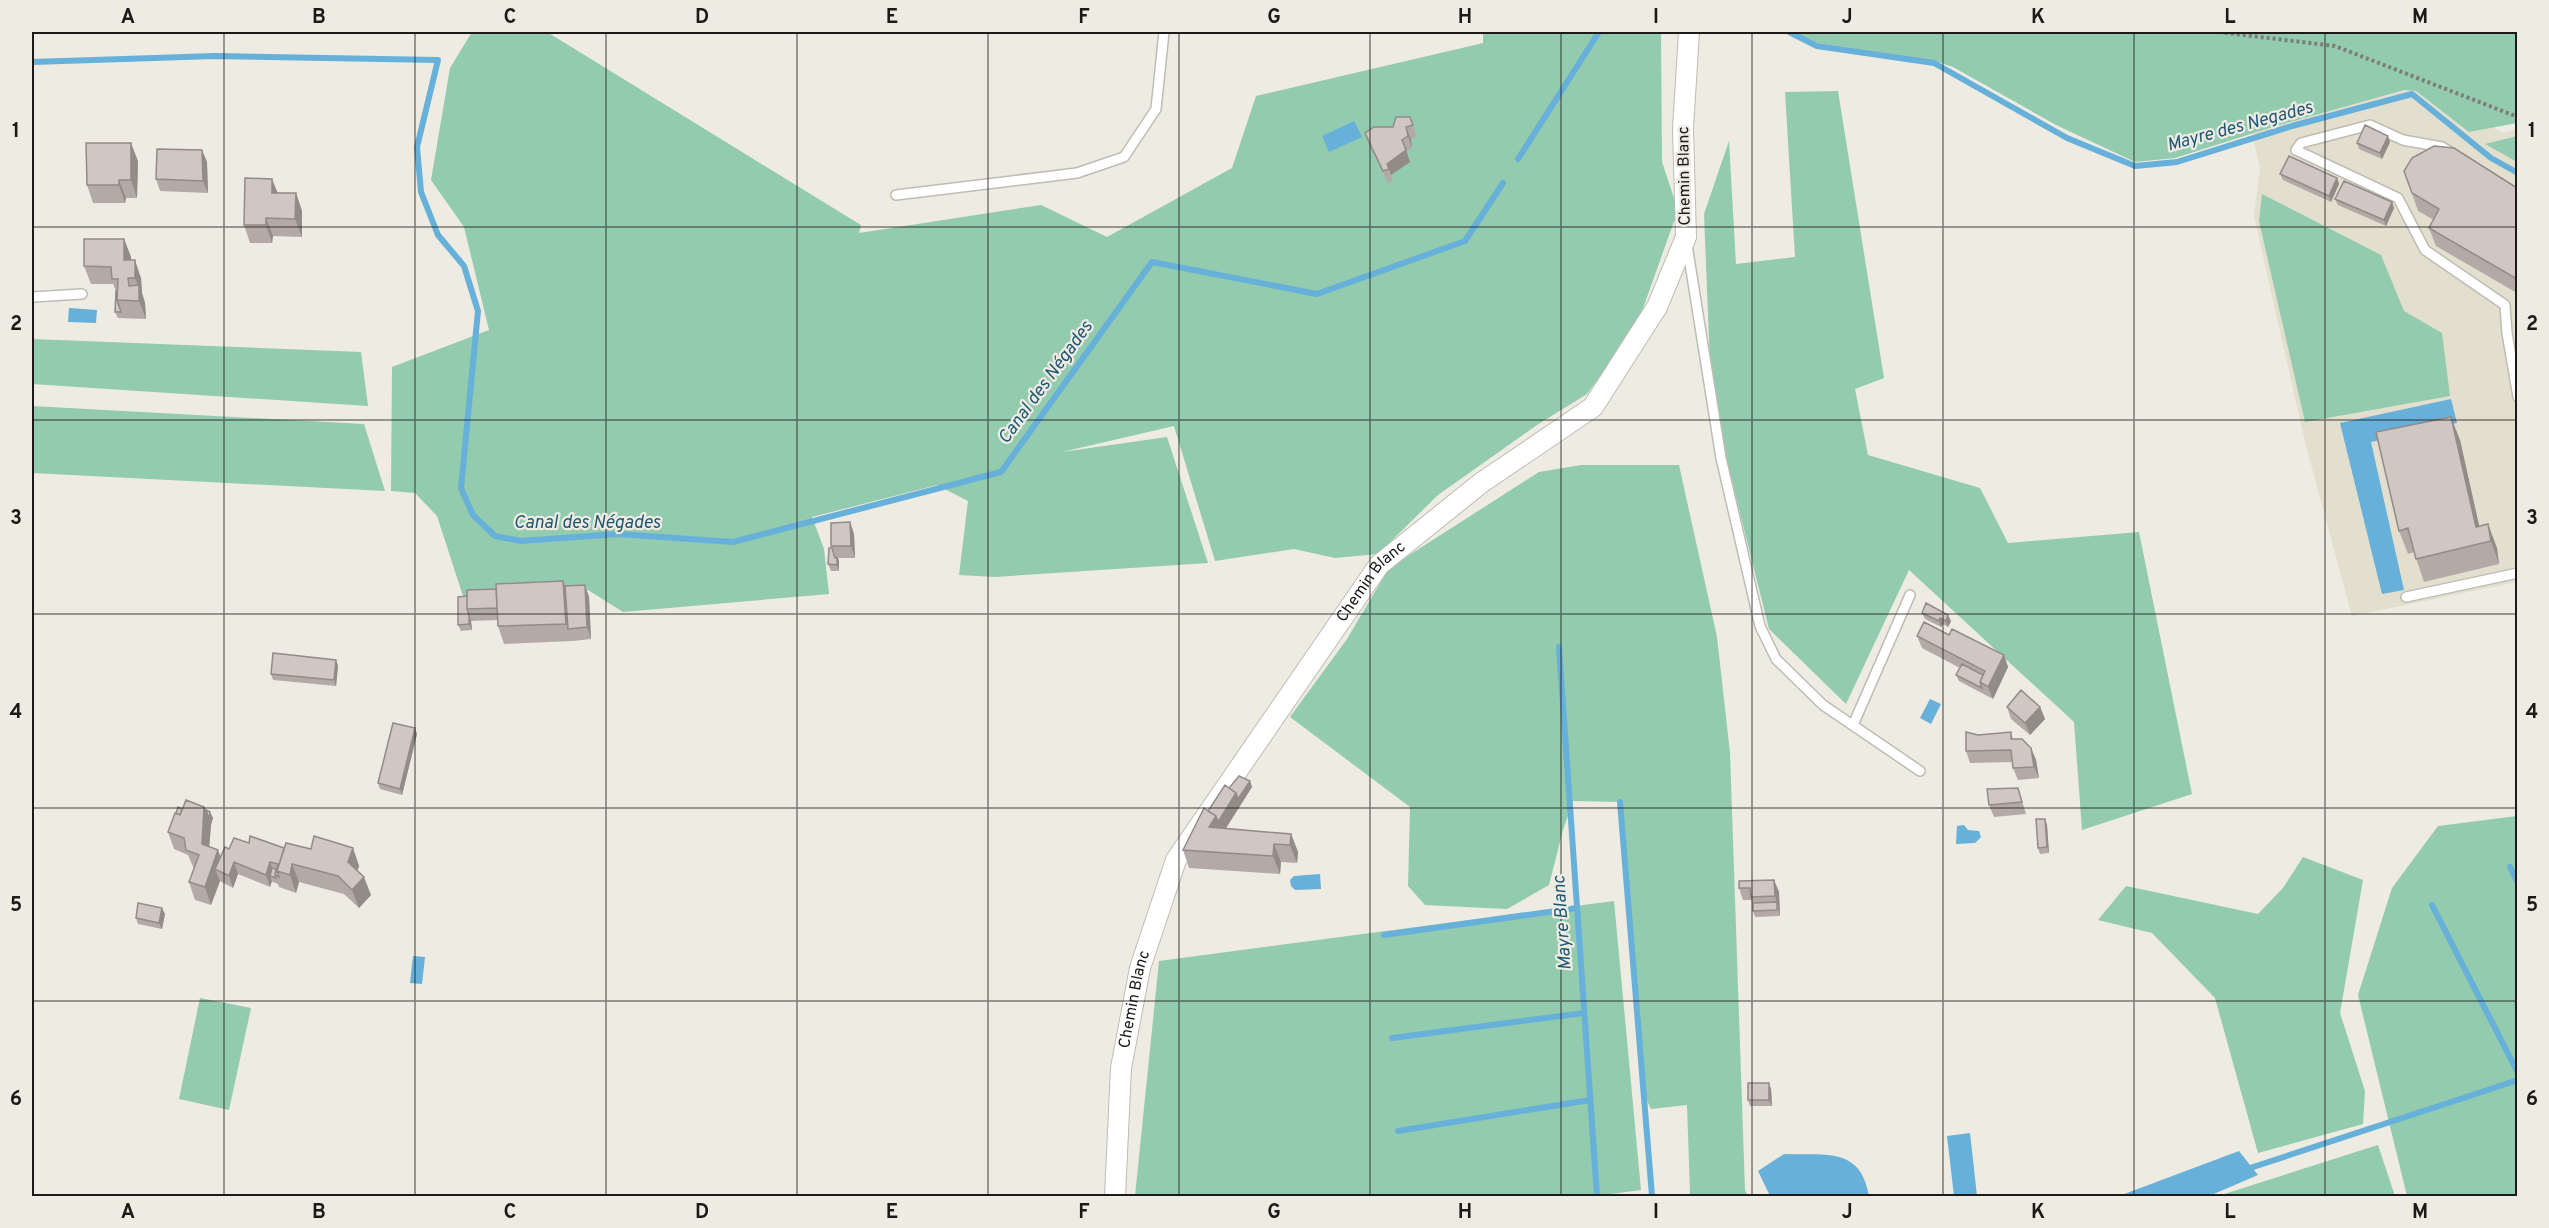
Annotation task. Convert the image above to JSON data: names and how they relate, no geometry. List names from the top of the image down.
{
  "streets": {
    "street": ["Chemin Blanc"]
  },
  "water": ["Mayre des Negades", "Canal des Négades", "Mayre Blanc"],
  "grid": {
    "columns": [
      "A",
      "B",
      "C",
      "D",
      "E",
      "F",
      "G",
      "H",
      "I",
      "J",
      "K",
      "L",
      "M"
    ],
    "rows": [
      "1",
      "2",
      "3",
      "4",
      "5",
      "6"
    ]
  }
}
